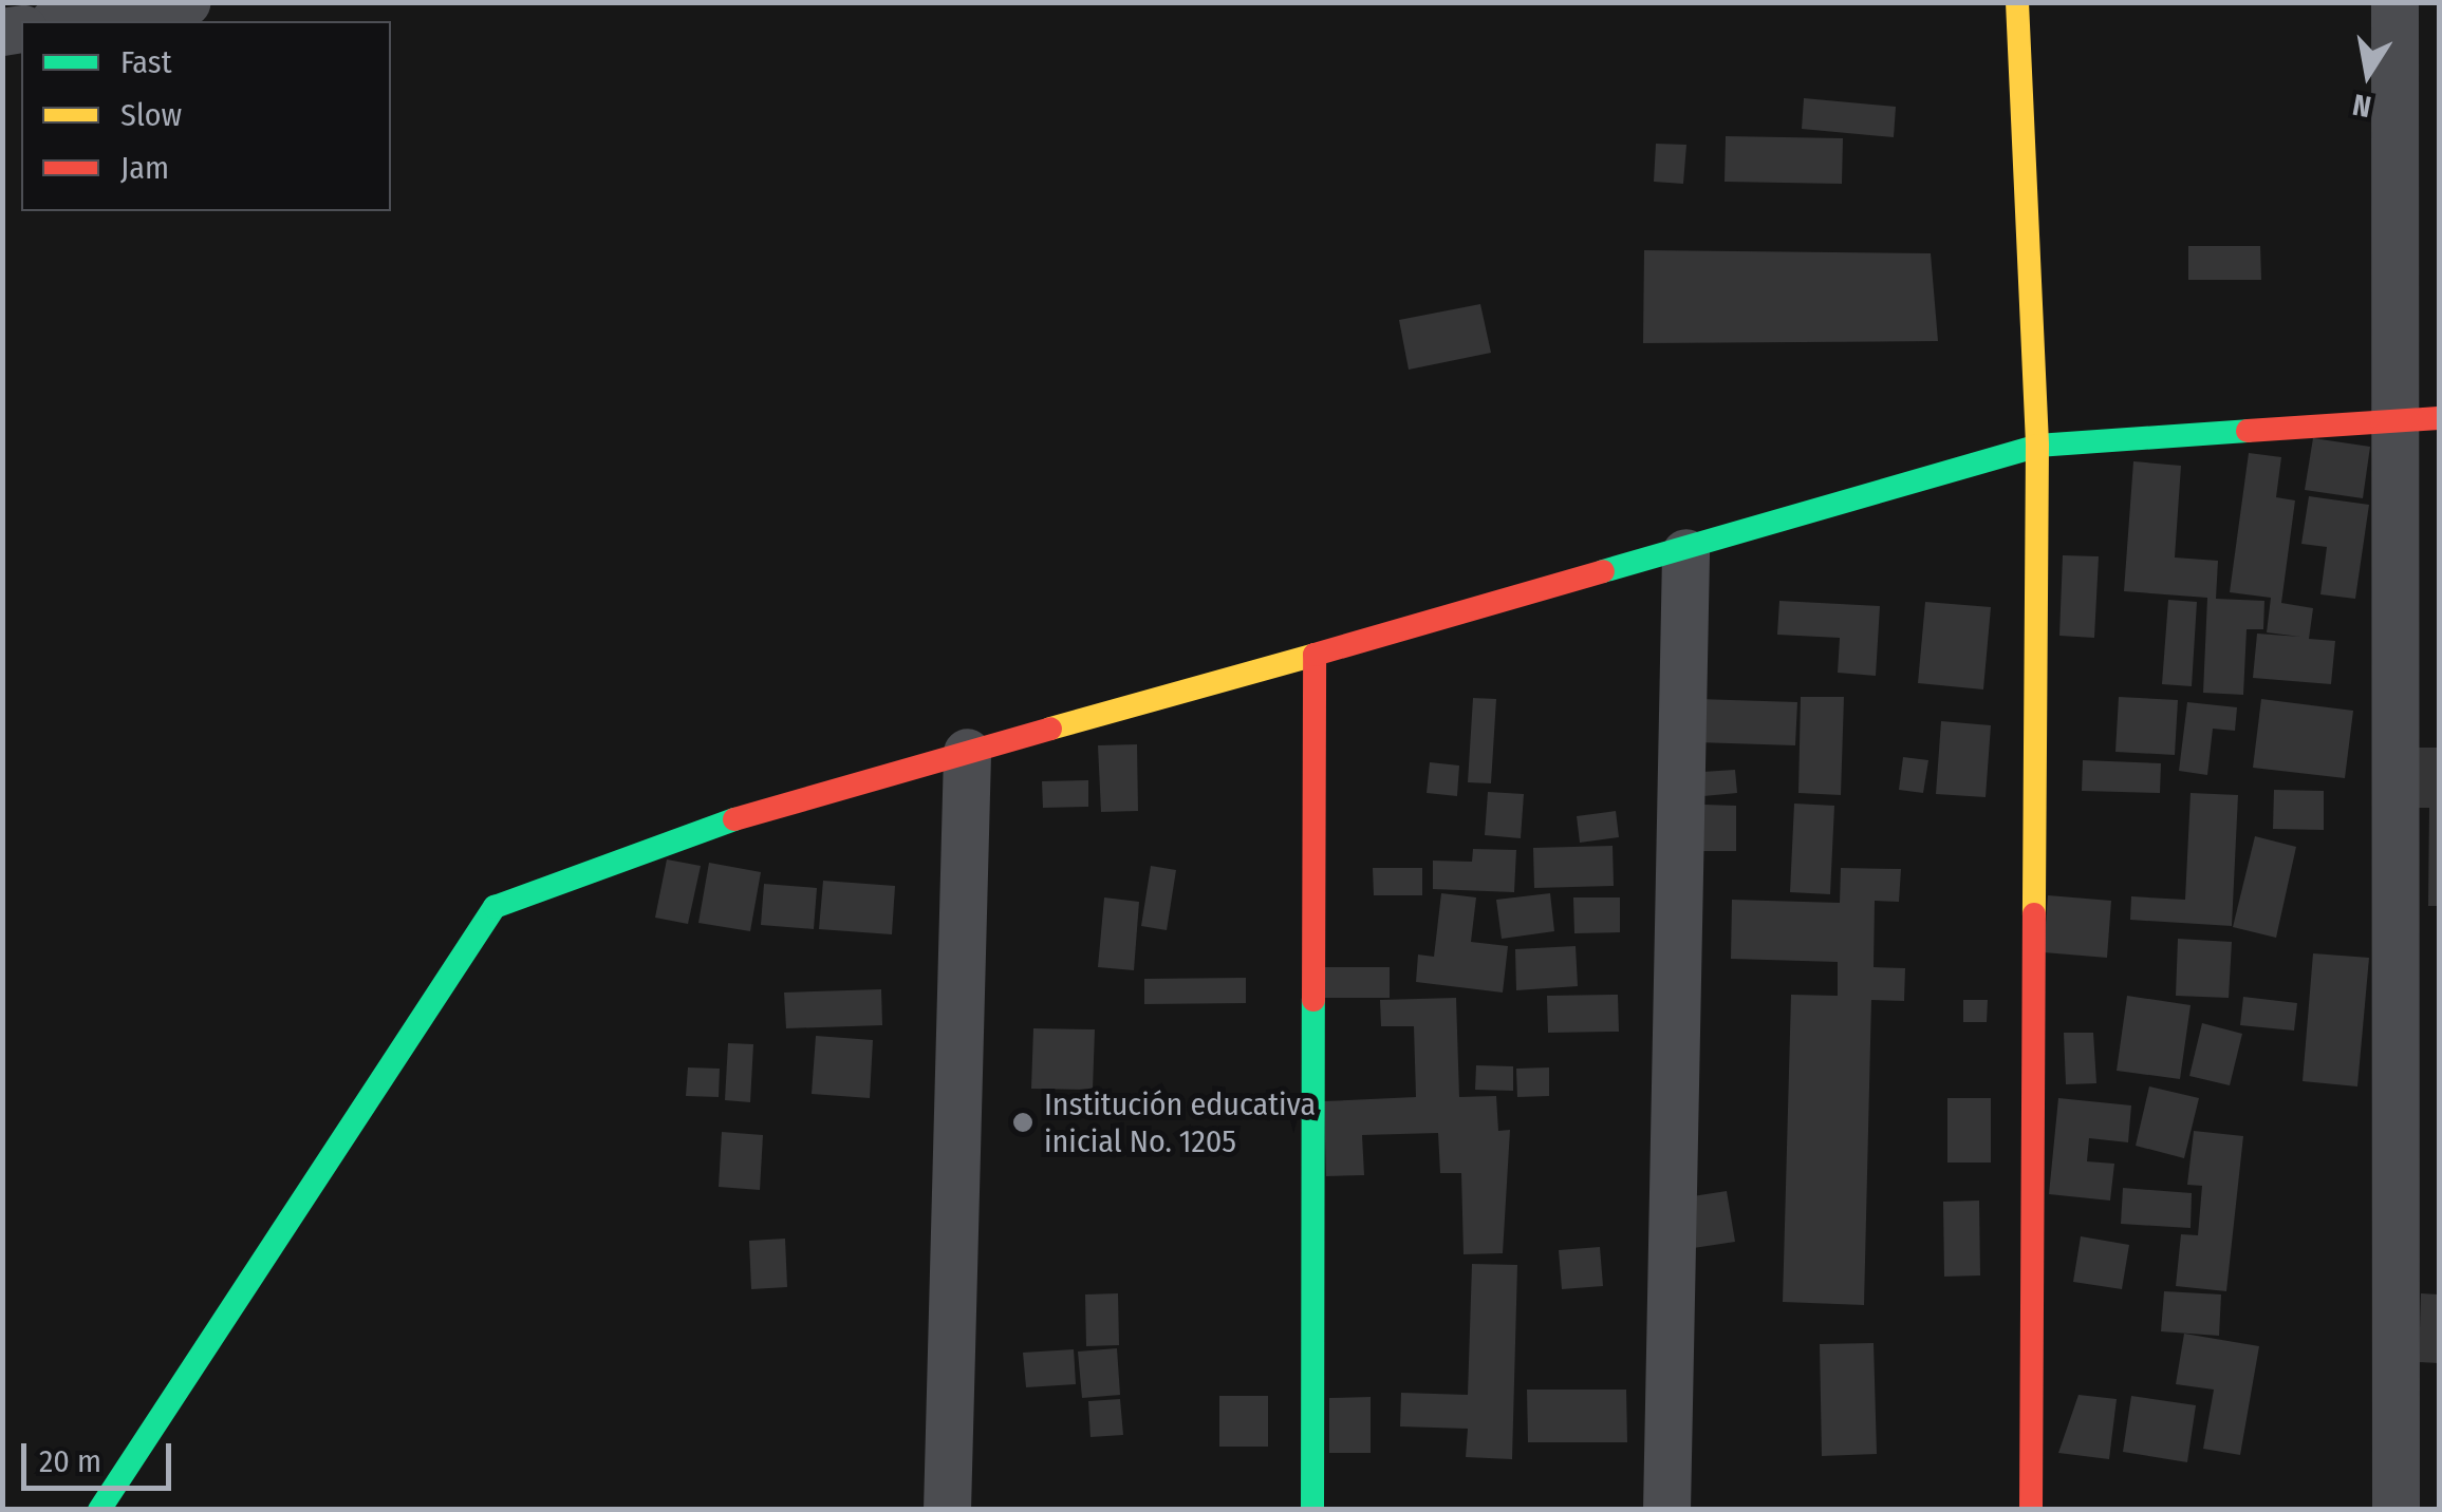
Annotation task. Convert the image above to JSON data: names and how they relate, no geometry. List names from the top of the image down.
{
  "places": ["Institución educativa inicial No. 1205"],
  "legend": ["Fast", "Slow", "Jam"],
  "scale_bar": "20 m",
  "north": "bottom"
}
